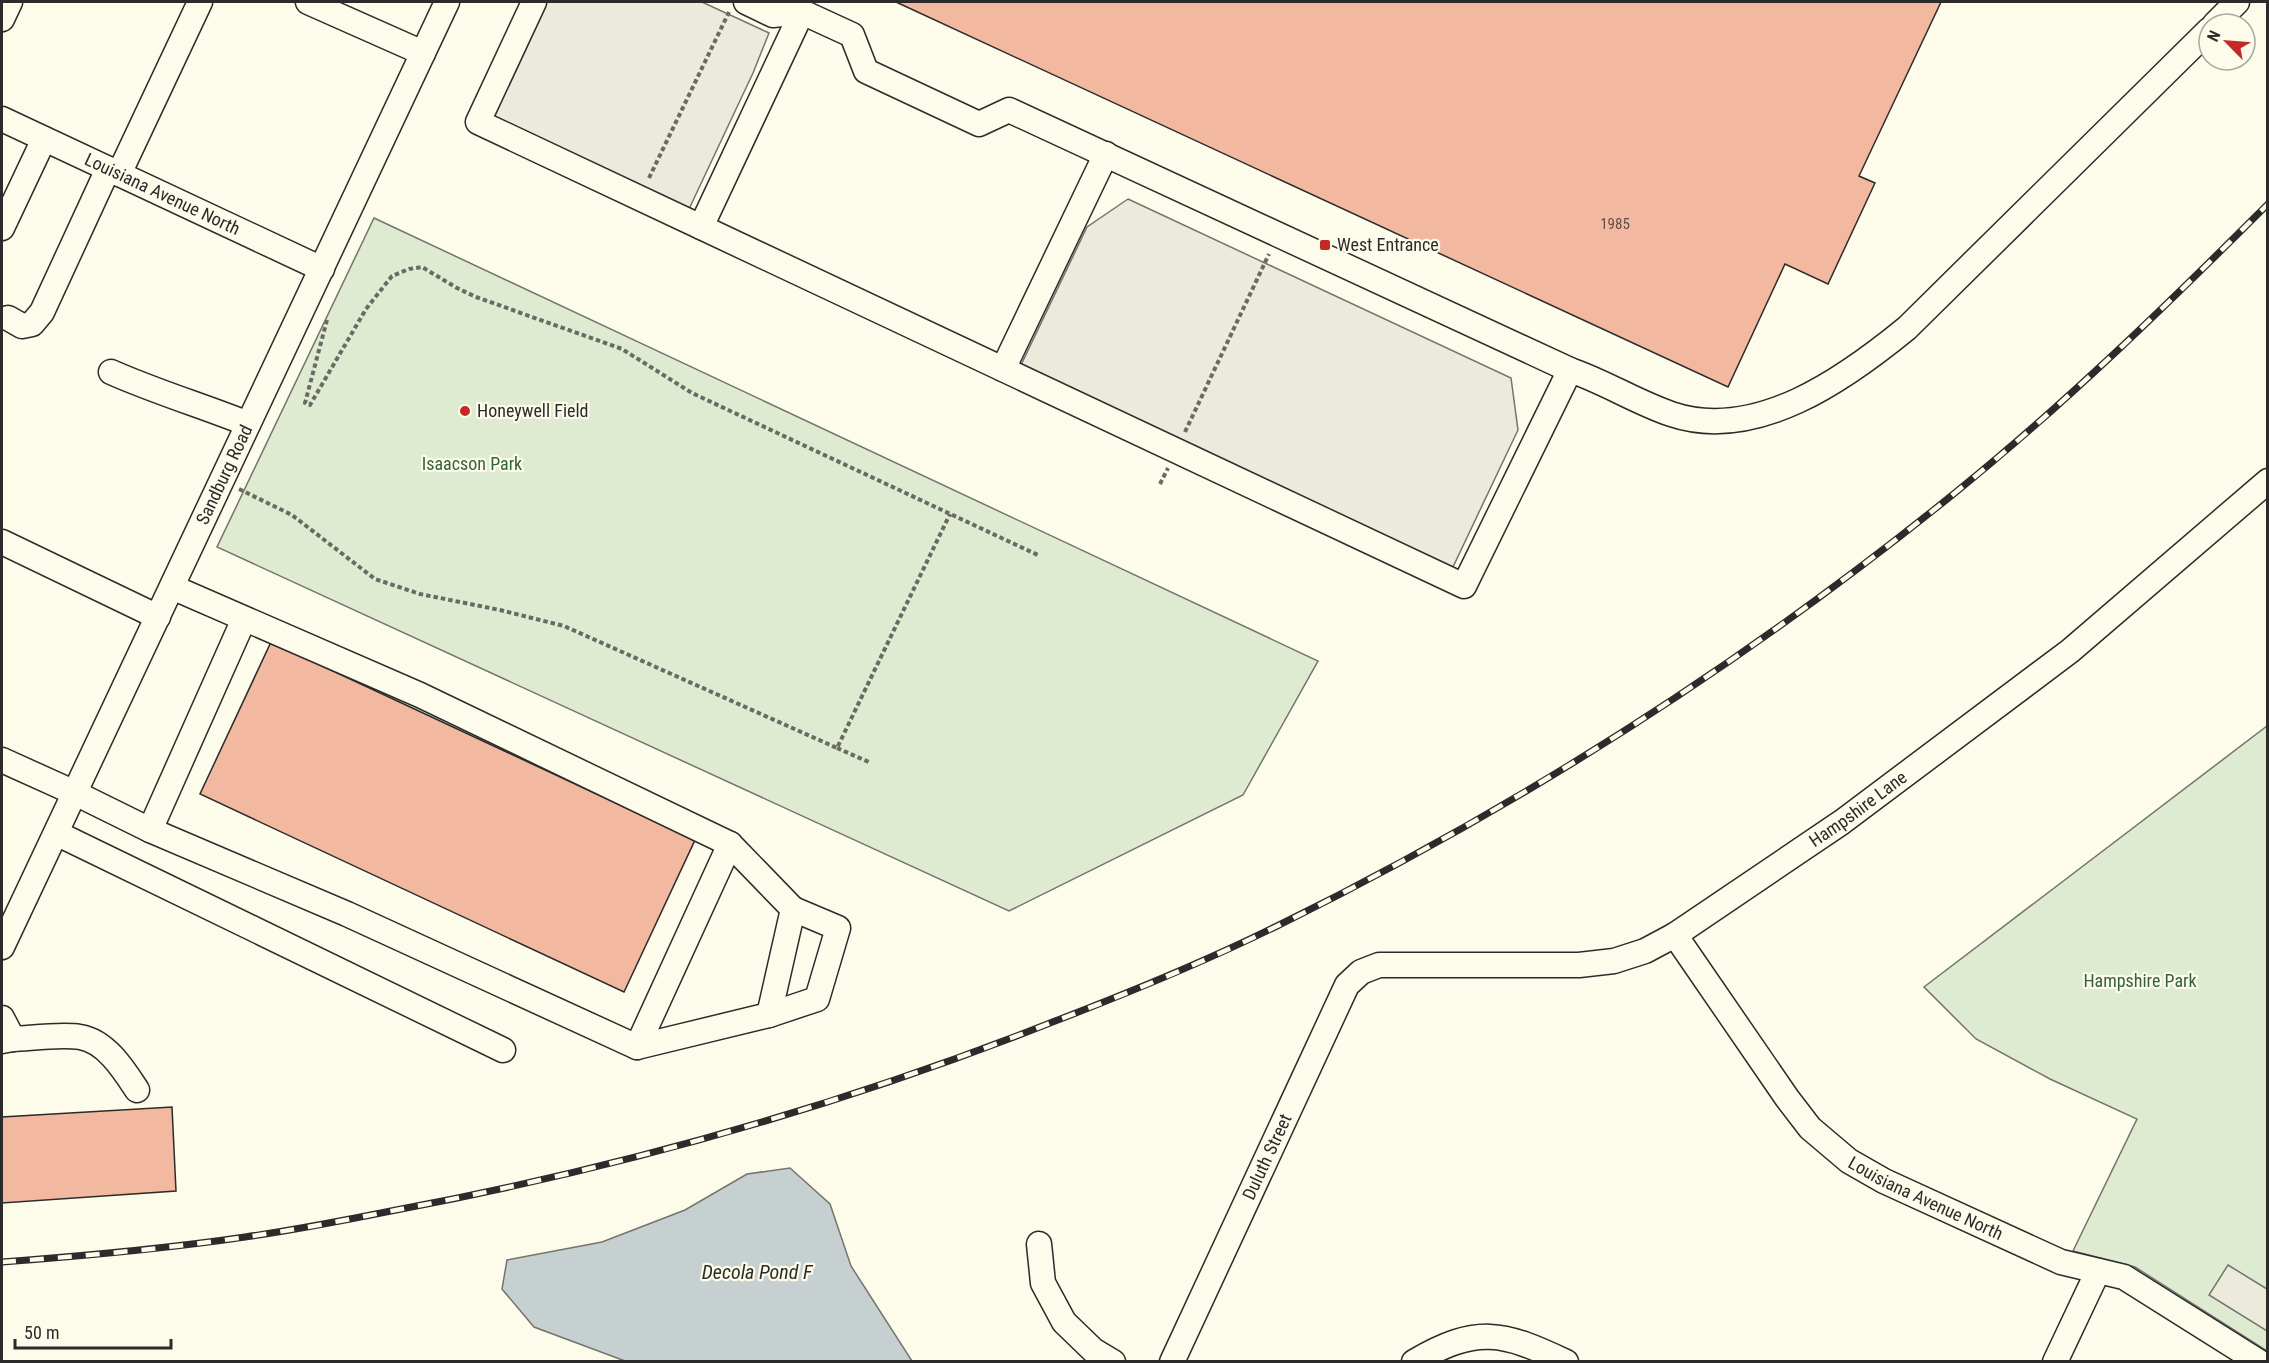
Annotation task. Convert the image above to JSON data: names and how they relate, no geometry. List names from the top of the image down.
{
  "streets": {
    "street": [
      "Louisiana Avenue North",
      "Sandburg Road",
      "Hampshire Lane",
      "Duluth Street"
    ]
  },
  "crossings": [
    ["Louisiana Avenue North", "Sandburg Road"],
    ["Louisiana Avenue North", "Hampshire Lane"],
    ["Hampshire Lane", "Duluth Street"]
  ],
  "water": ["Decola Pond F"],
  "parks": ["Isaacson Park", "Hampshire Park"],
  "places": {
    "transit": ["West Entrance"],
    "other": ["Honeywell Field"]
  },
  "house_numbers": ["1985"],
  "scale_bar": "50 m",
  "north": "top left"
}
